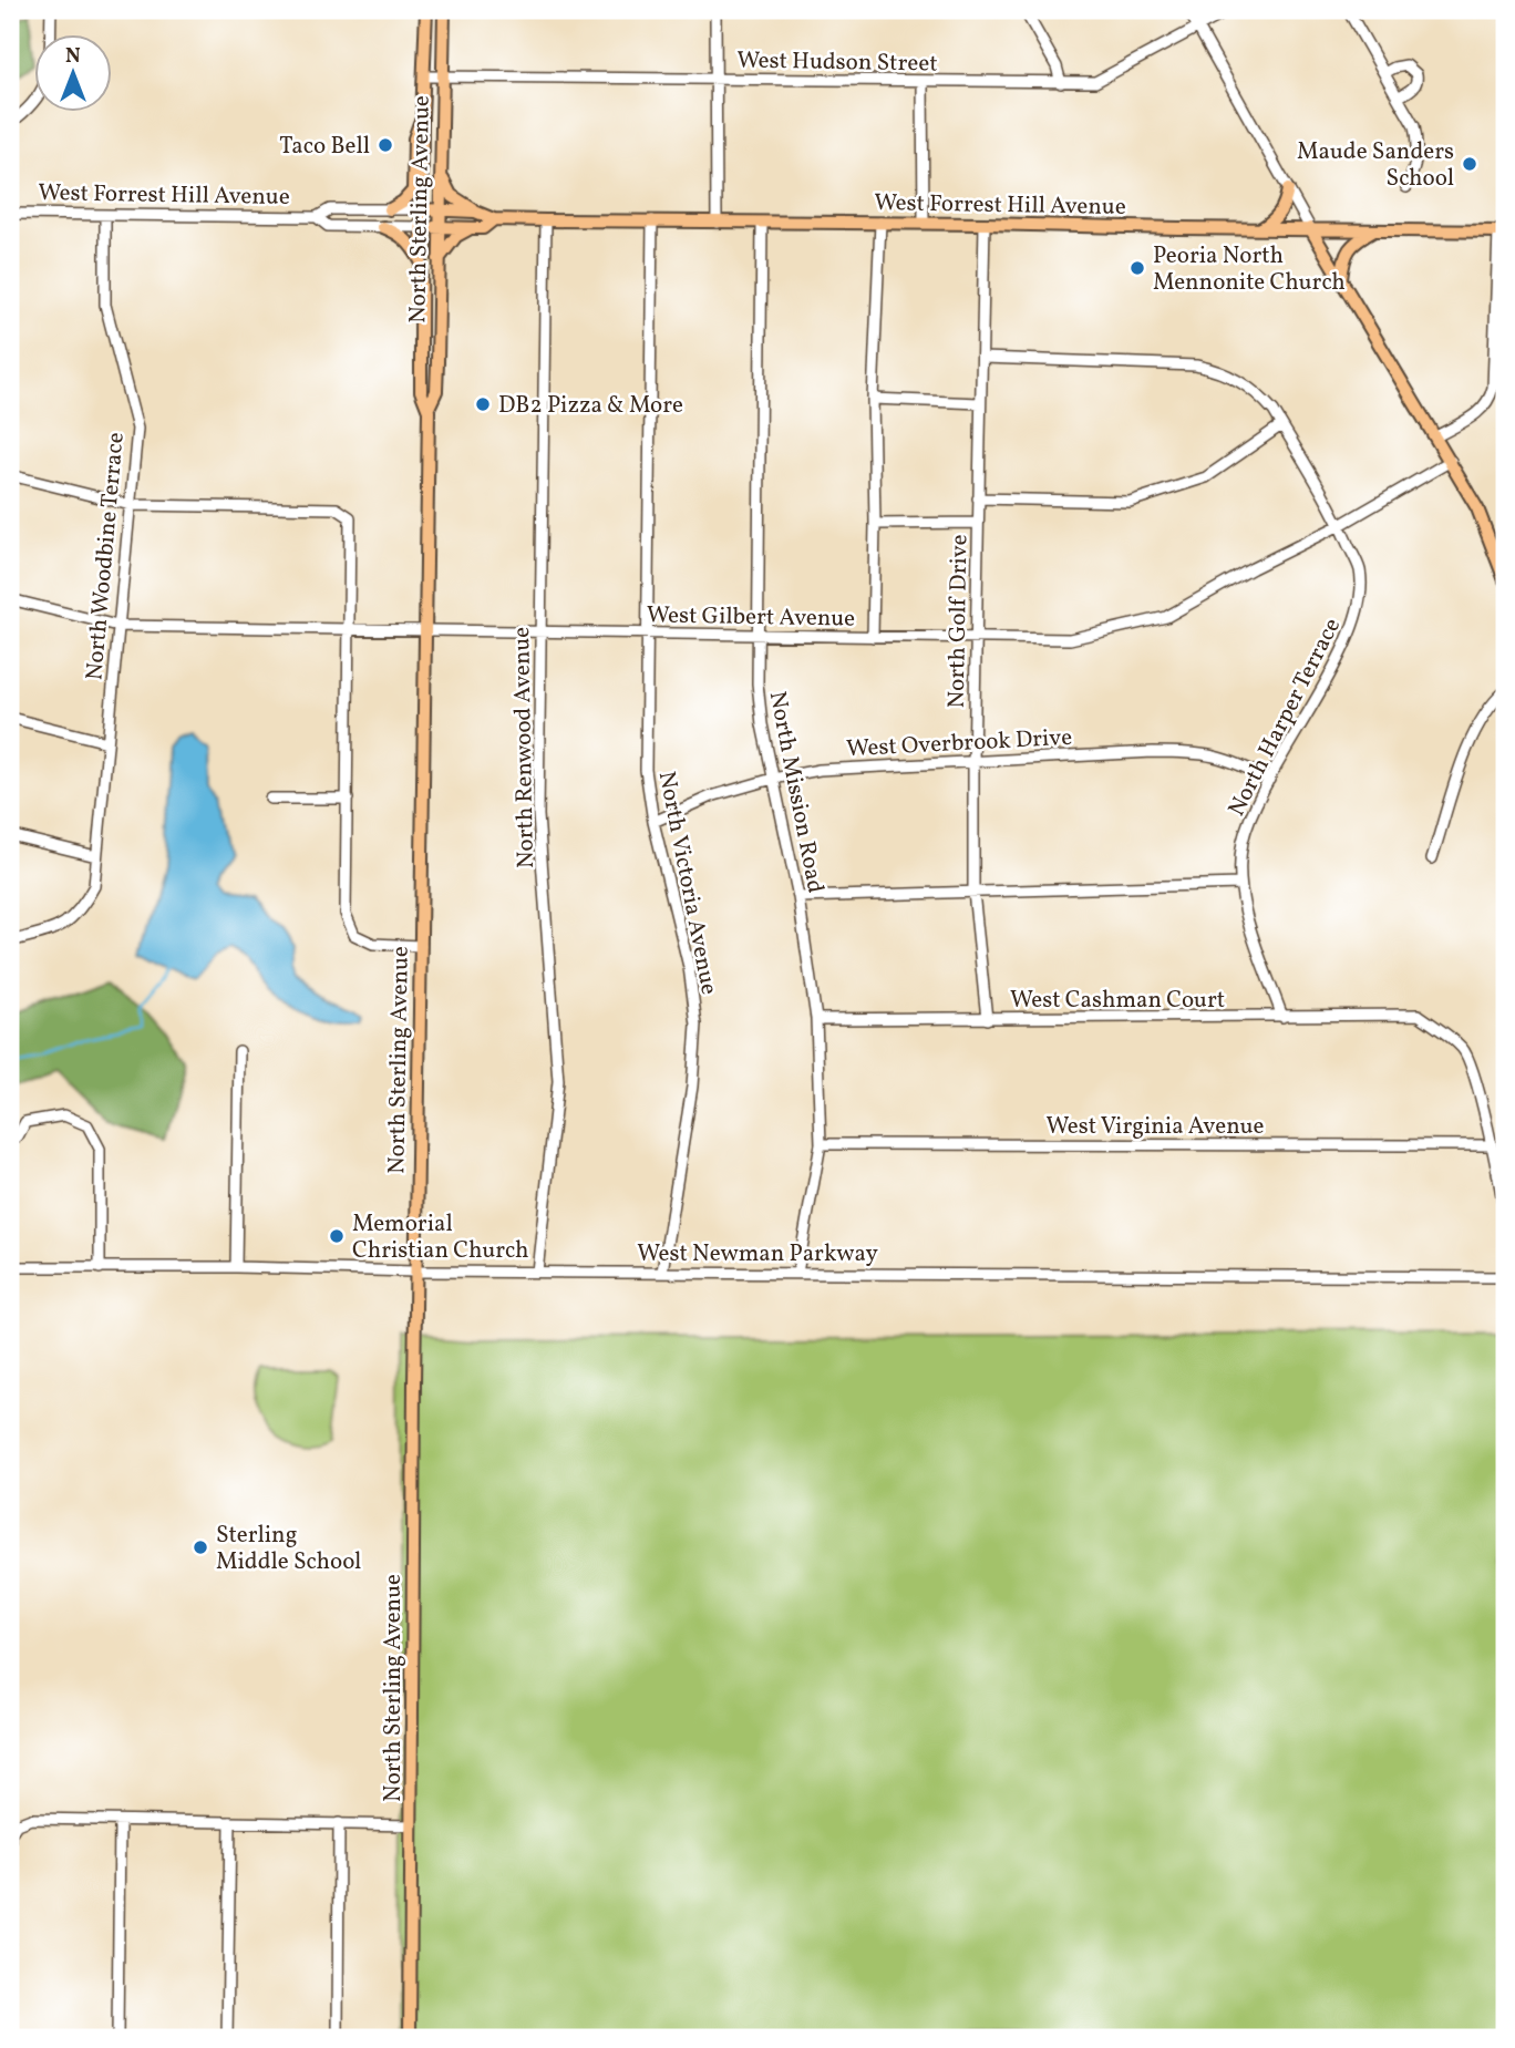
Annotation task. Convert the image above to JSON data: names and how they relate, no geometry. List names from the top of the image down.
{
  "streets": {
    "main road": ["West Forrest Hill Avenue", "North Sterling Avenue"],
    "street": [
      "West Hudson Street",
      "North Woodbine Terrace",
      "West Gilbert Avenue",
      "North Golf Drive",
      "North Harper Terrace",
      "West Overbrook Drive",
      "North Renwood Avenue",
      "North Mission Road",
      "North Victoria Avenue",
      "West Cashman Court",
      "West Virginia Avenue",
      "West Newman Parkway"
    ]
  },
  "crossings": [
    ["West Hudson Street", "North Sterling Avenue"],
    ["West Forrest Hill Avenue", "North Sterling Avenue"],
    ["West Forrest Hill Avenue", "North Woodbine Terrace"],
    ["West Forrest Hill Avenue", "North Golf Drive"],
    ["West Forrest Hill Avenue", "North Renwood Avenue"],
    ["West Forrest Hill Avenue", "North Mission Road"],
    ["West Forrest Hill Avenue", "North Victoria Avenue"],
    ["North Sterling Avenue", "West Gilbert Avenue"],
    ["North Sterling Avenue", "West Newman Parkway"],
    ["North Woodbine Terrace", "West Gilbert Avenue"],
    ["West Gilbert Avenue", "North Golf Drive"],
    ["West Gilbert Avenue", "North Harper Terrace"],
    ["West Gilbert Avenue", "North Renwood Avenue"],
    ["West Gilbert Avenue", "North Mission Road"],
    ["West Gilbert Avenue", "North Victoria Avenue"],
    ["North Golf Drive", "North Harper Terrace"],
    ["North Golf Drive", "West Overbrook Drive"],
    ["North Golf Drive", "West Cashman Court"],
    ["North Harper Terrace", "West Overbrook Drive"],
    ["North Harper Terrace", "West Cashman Court"],
    ["West Overbrook Drive", "North Mission Road"],
    ["West Overbrook Drive", "North Victoria Avenue"],
    ["North Renwood Avenue", "West Newman Parkway"],
    ["North Mission Road", "West Cashman Court"],
    ["North Mission Road", "West Virginia Avenue"],
    ["North Mission Road", "West Newman Parkway"],
    ["North Victoria Avenue", "West Newman Parkway"],
    ["West Cashman Court", "West Virginia Avenue"]
  ],
  "places": [
    "Taco Bell",
    "Maude Sanders School",
    "Peoria North Mennonite Church",
    "DB2 Pizza & More",
    "Memorial Christian Church",
    "Sterling Middle School"
  ],
  "north": "top"
}
